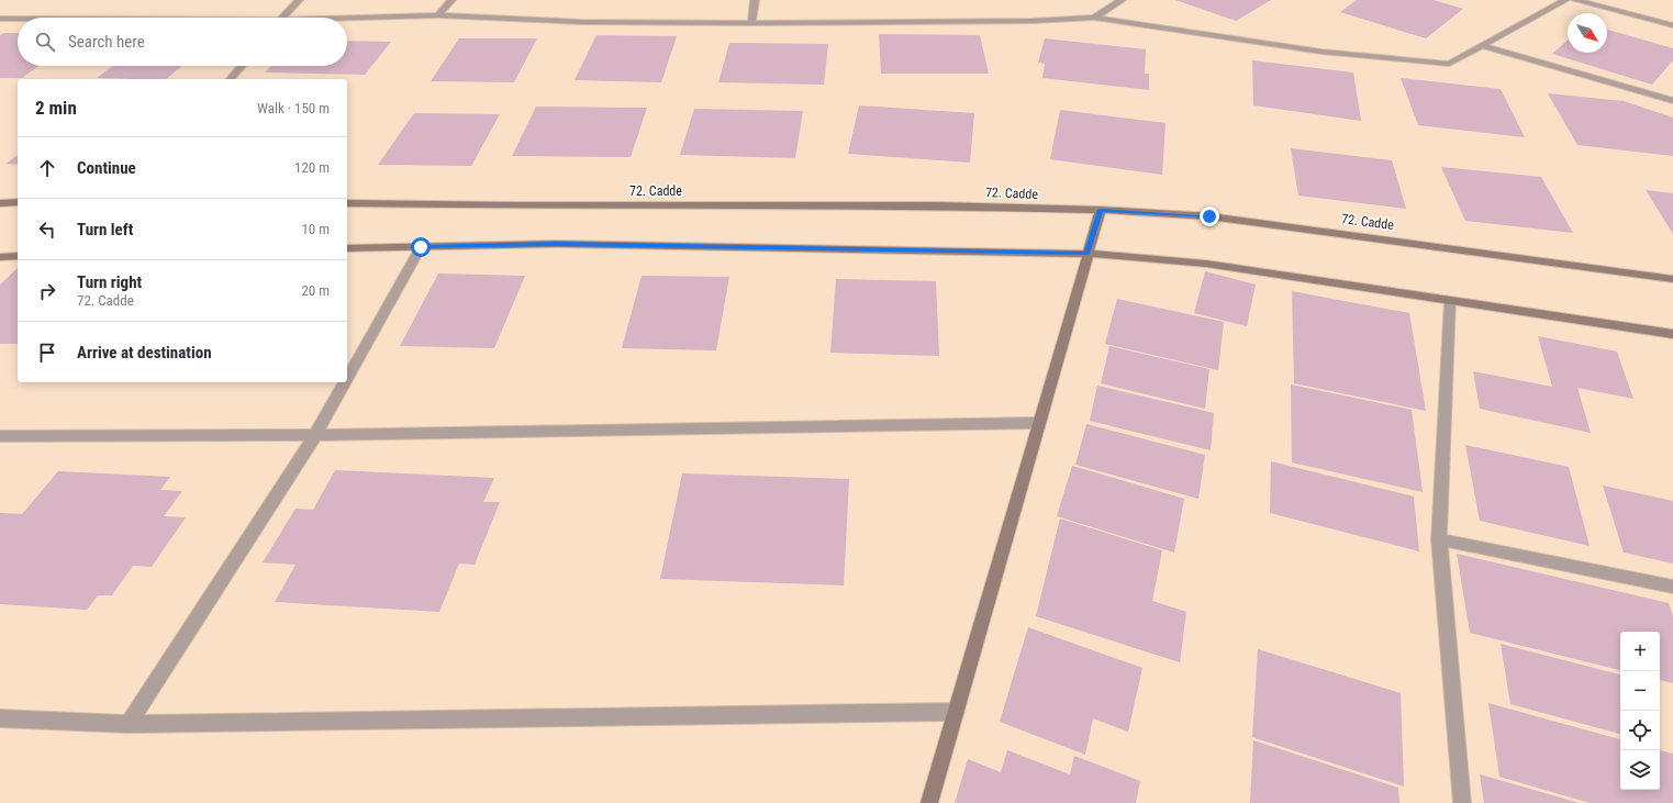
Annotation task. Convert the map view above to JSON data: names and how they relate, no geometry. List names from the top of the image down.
{
  "streets": {
    "main road": ["72. Cadde"]
  },
  "north": "bottom right",
  "page": {
    "search": "Search here",
    "heading": ["2 min", "Walk · 150 m"],
    "list": [
      ["Continue", "120 m"],
      ["Turn left", "10 m"],
      ["Turn right", "72. Cadde", "20 m"],
      "Arrive at destination"
    ],
    "map_buttons": ["+", "−"]
  }
}
